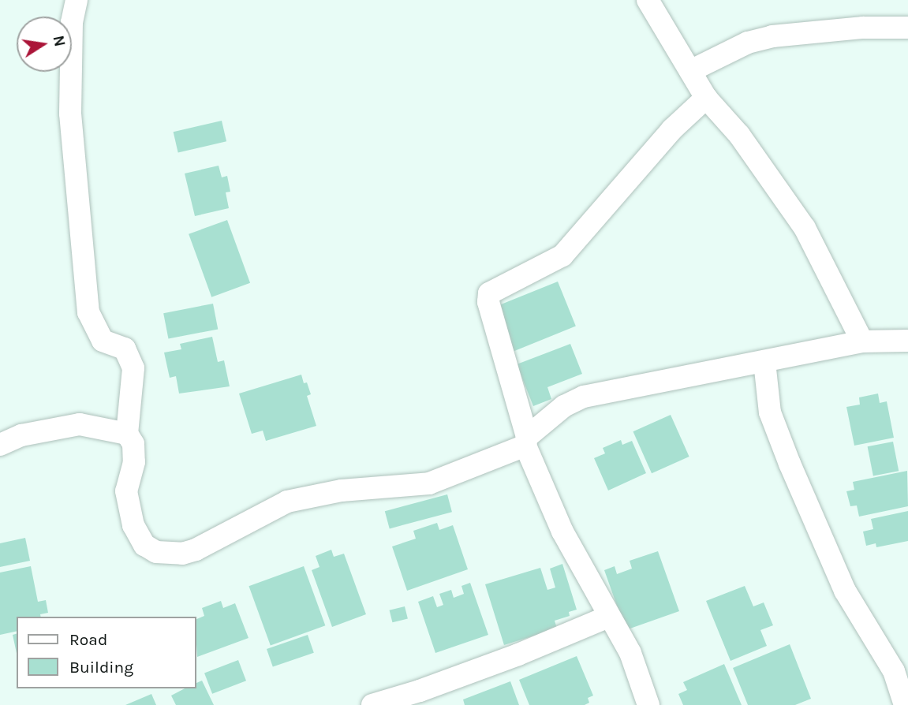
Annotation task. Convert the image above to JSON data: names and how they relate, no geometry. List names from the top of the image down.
{
  "legend": ["Road", "Building"],
  "north": "right"
}
